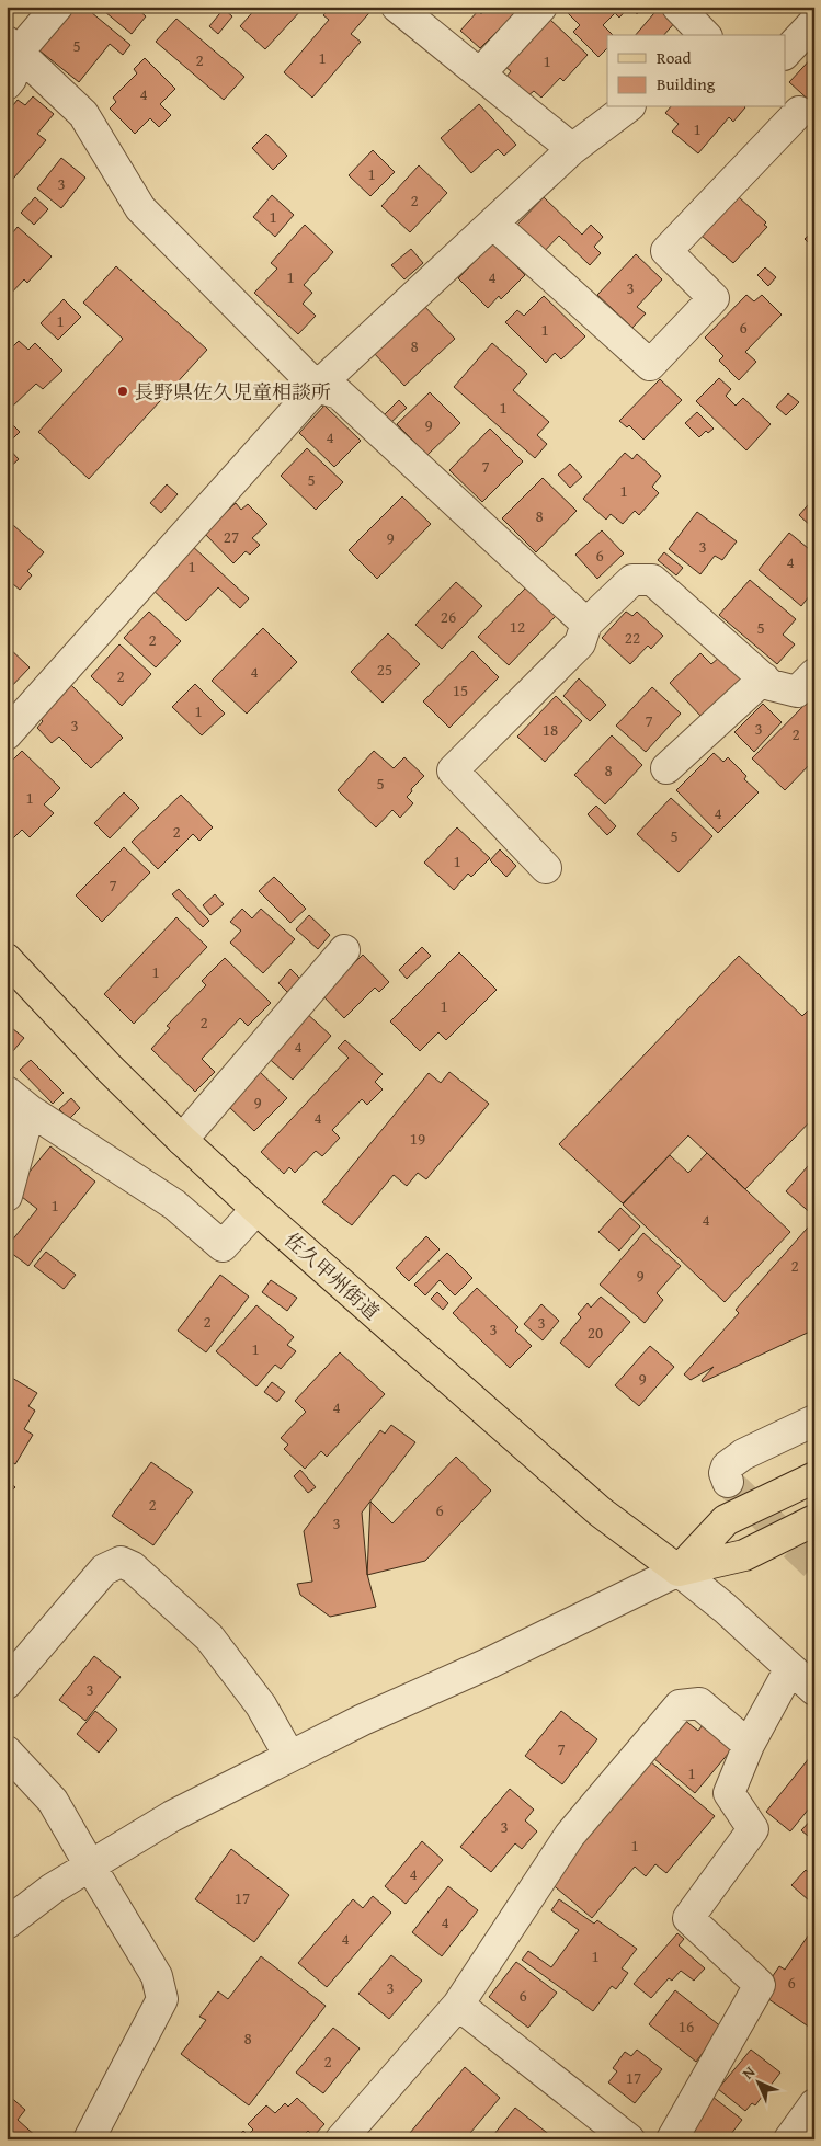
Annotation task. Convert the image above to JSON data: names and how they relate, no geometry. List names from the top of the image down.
{
  "streets": {
    "main road": ["佐久甲州街道"]
  },
  "places": ["長野県佐久児童相談所"],
  "house_numbers": [
    "5",
    "1",
    "2",
    "1",
    "4",
    "1",
    "1",
    "3",
    "2",
    "1",
    "1",
    "4",
    "3",
    "1",
    "6",
    "1",
    "8",
    "1",
    "9",
    "4",
    "7",
    "5",
    "1",
    "8",
    "27",
    "9",
    "3",
    "6",
    "4",
    "1",
    "26",
    "12",
    "5",
    "22",
    "2",
    "25",
    "4",
    "2",
    "15",
    "1",
    "7",
    "3",
    "3",
    "18",
    "2",
    "8",
    "5",
    "1",
    "4",
    "2",
    "5",
    "1",
    "7",
    "1",
    "1",
    "2",
    "4",
    "9",
    "4",
    "19",
    "1",
    "4",
    "2",
    "9",
    "2",
    "3",
    "3",
    "20",
    "1",
    "9",
    "4",
    "2",
    "6",
    "3",
    "3",
    "7",
    "1",
    "3",
    "1",
    "4",
    "17",
    "4",
    "4",
    "1",
    "6",
    "3",
    "6",
    "16",
    "8",
    "2",
    "17"
  ],
  "legend": ["Road", "Building"],
  "north": "top left"
}
